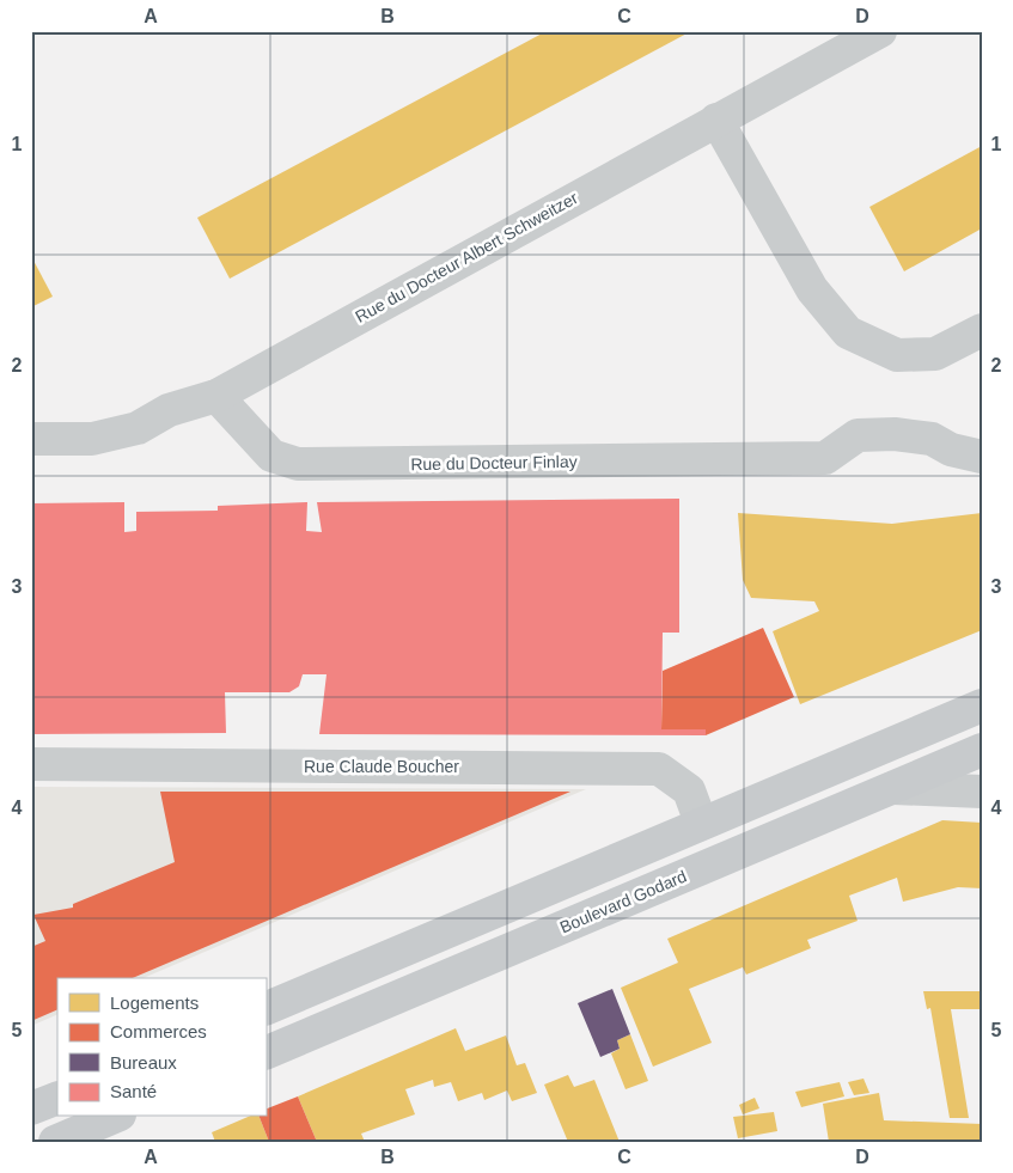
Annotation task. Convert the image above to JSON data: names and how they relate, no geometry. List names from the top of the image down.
{
  "streets": {
    "main road": ["Boulevard Godard"],
    "street": ["Rue du Docteur Albert Schweitzer", "Rue du Docteur Finlay", "Rue Claude Boucher"]
  },
  "crossings": [
    ["Rue du Docteur Albert Schweitzer", "Rue du Docteur Finlay"]
  ],
  "legend": [
    "Logements",
    "Commerces",
    "Bureaux",
    "Santé"
  ],
  "grid": {
    "columns": [
      "A",
      "B",
      "C",
      "D"
    ],
    "rows": [
      "1",
      "2",
      "3",
      "4",
      "5"
    ]
  }
}
